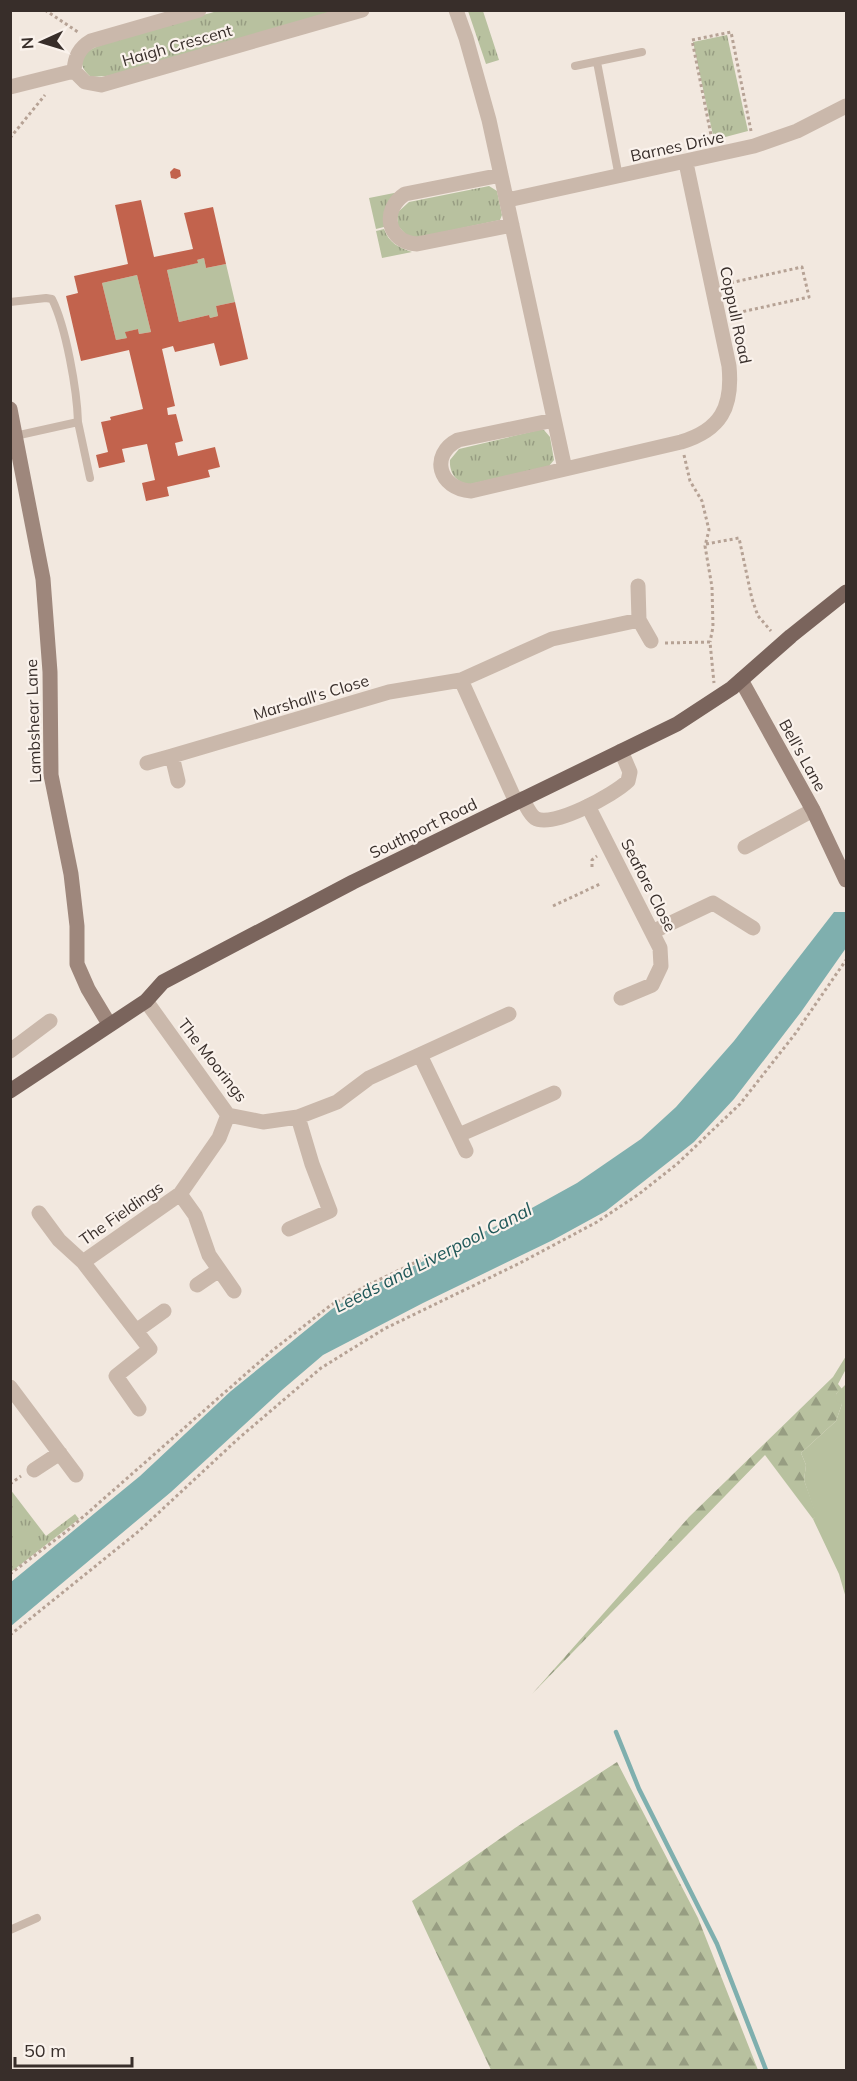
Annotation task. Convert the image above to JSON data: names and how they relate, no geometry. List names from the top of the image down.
{
  "streets": {
    "main road": ["Southport Road"],
    "street": [
      "Haigh Crescent",
      "Barnes Drive",
      "Coppull Road",
      "Marshall's Close",
      "Lambshear Lane",
      "Bell's Lane",
      "Seafore Close",
      "The Moorings",
      "The Fieldings"
    ]
  },
  "crossings": [
    ["Barnes Drive", "Coppull Road"],
    ["Lambshear Lane", "Southport Road"],
    ["Bell's Lane", "Southport Road"],
    ["Southport Road", "The Moorings"],
    ["The Moorings", "The Fieldings"]
  ],
  "water": ["Leeds and Liverpool Canal"],
  "scale_bar": "50 m",
  "north": "left"
}
